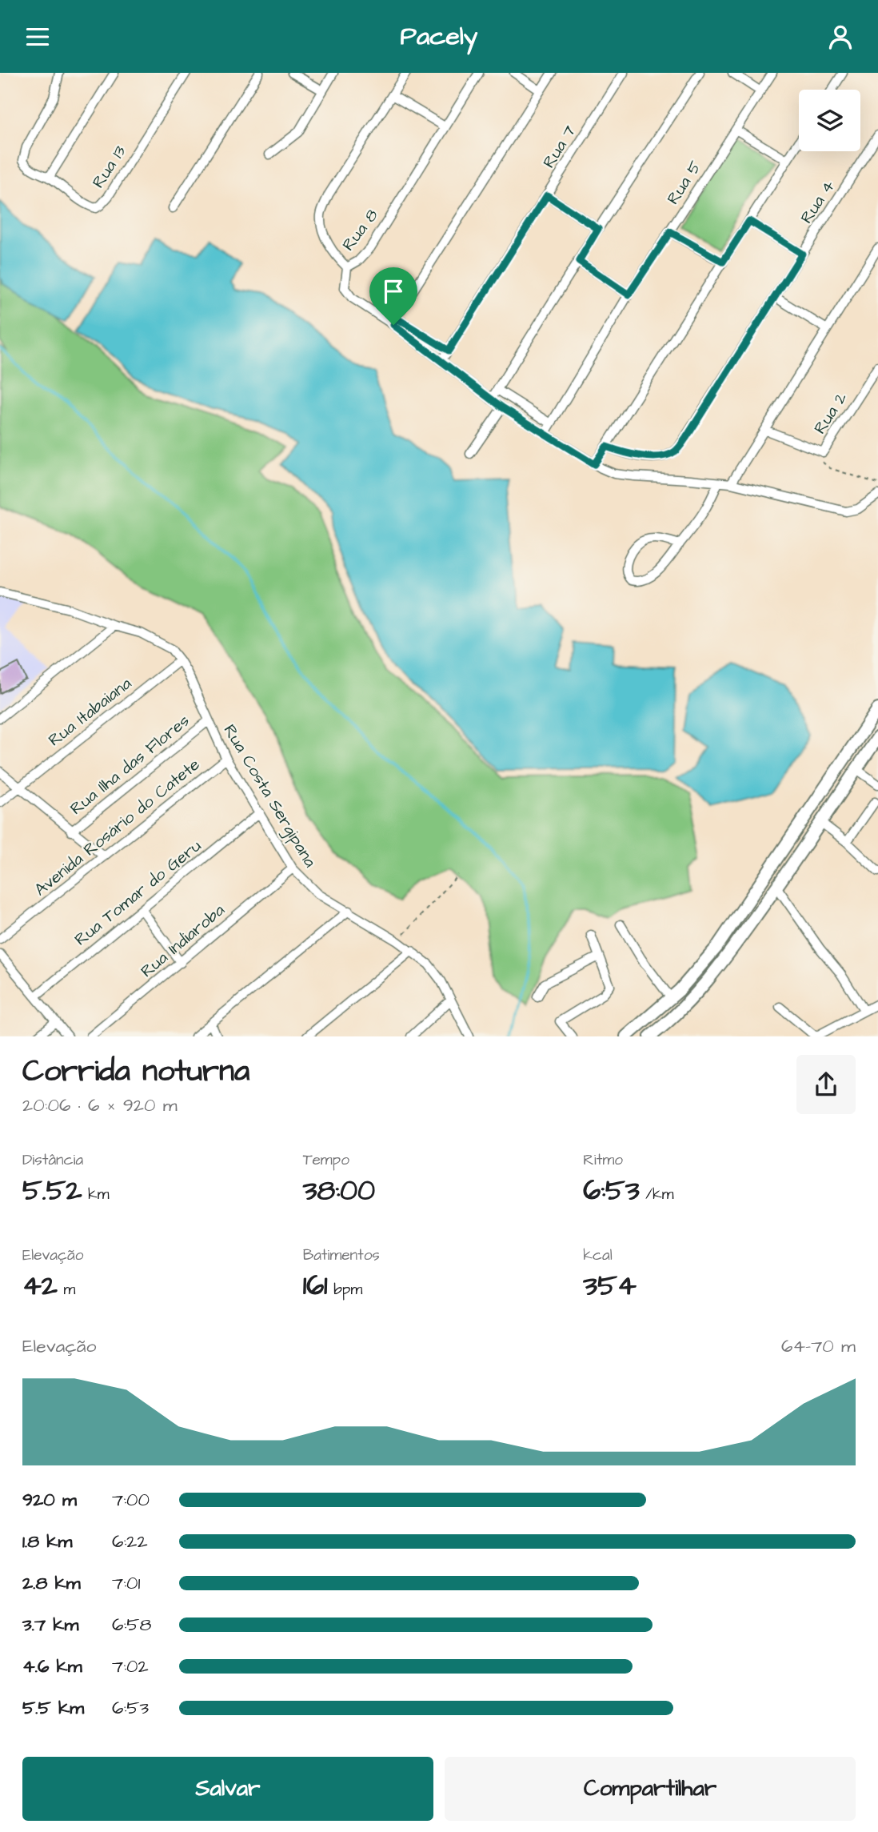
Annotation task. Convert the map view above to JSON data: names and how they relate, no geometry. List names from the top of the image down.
{
  "streets": {
    "street": [
      "Rua 7",
      "Rua 13",
      "Rua 5",
      "Rua 4",
      "Rua 8",
      "Rua 2",
      "Rua Itabaiana",
      "Rua Ilha das Flores",
      "Rua Costa Sergipana",
      "Avenida Rosário do Catete",
      "Rua Tomar do Geru",
      "Rua Indiaroba"
    ]
  },
  "crossings": [
    ["Rua Itabaiana", "Rua Costa Sergipana"],
    ["Rua Ilha das Flores", "Rua Costa Sergipana"],
    ["Rua Costa Sergipana", "Avenida Rosário do Catete"],
    ["Rua Costa Sergipana", "Rua Tomar do Geru"],
    ["Rua Costa Sergipana", "Rua Indiaroba"]
  ],
  "page": {
    "header": "Pacely",
    "heading": ["Corrida noturna", "20:06 · 6 × 920 m"],
    "stats": [
      ["Distância", "5.52 km"],
      ["Tempo", "38:00"],
      ["Ritmo", "6:53 /km"],
      ["Elevação", "42 m"],
      ["Batimentos", "161 bpm"],
      ["kcal", "354"]
    ],
    "chart": ["Elevação", "64–70 m"],
    "list": [
      {
        "name": "920 m",
        "note": "7:00"
      },
      {
        "name": "1.8 km",
        "note": "6:22"
      },
      {
        "name": "2.8 km",
        "note": "7:01"
      },
      {
        "name": "3.7 km",
        "note": "6:58"
      },
      {
        "name": "4.6 km",
        "note": "7:02"
      },
      {
        "name": "5.5 km",
        "note": "6:53"
      }
    ],
    "buttons": ["Salvar", "Compartilhar"]
  }
}
